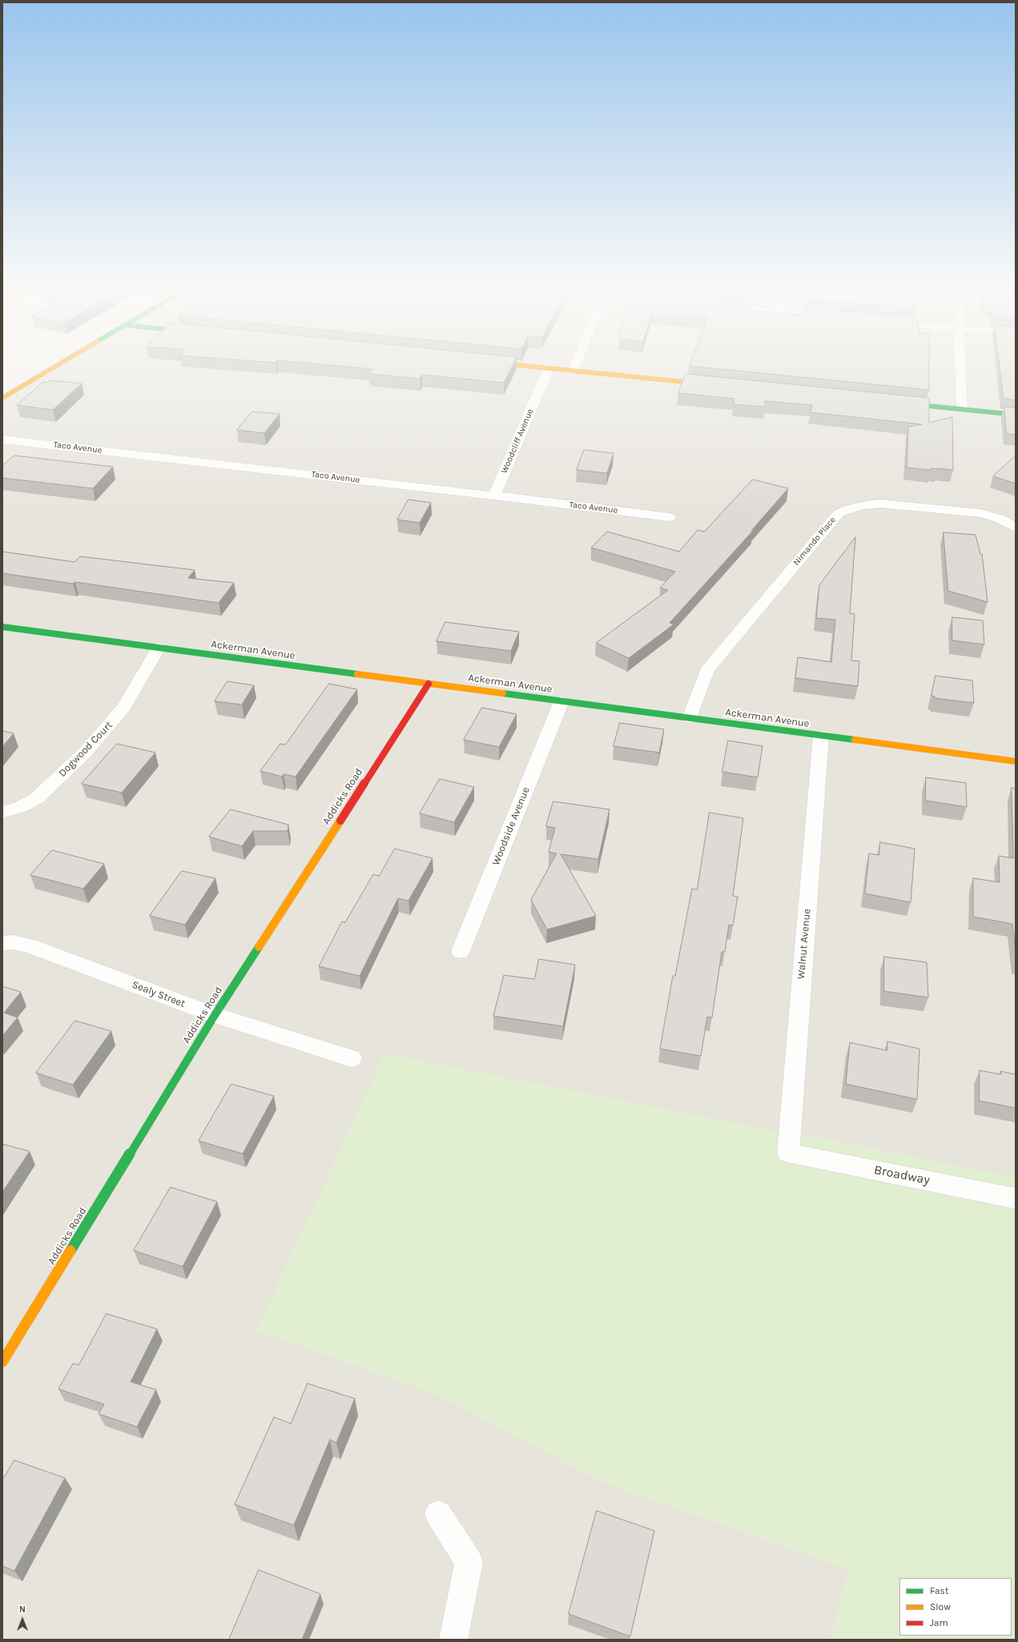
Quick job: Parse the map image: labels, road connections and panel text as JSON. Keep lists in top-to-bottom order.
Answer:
{
  "streets": {
    "street": [
      "Woodcliff Avenue",
      "Taco Avenue",
      "Nimando Place",
      "Ackerman Avenue",
      "Dogwood Court",
      "Addicks Road",
      "Woodside Avenue",
      "Walnut Avenue",
      "Sealy Street",
      "Broadway"
    ]
  },
  "crossings": [
    ["Woodcliff Avenue", "Taco Avenue"],
    ["Nimando Place", "Ackerman Avenue"],
    ["Ackerman Avenue", "Dogwood Court"],
    ["Ackerman Avenue", "Addicks Road"],
    ["Ackerman Avenue", "Woodside Avenue"],
    ["Ackerman Avenue", "Walnut Avenue"],
    ["Addicks Road", "Sealy Street"],
    ["Walnut Avenue", "Broadway"]
  ],
  "legend": ["Fast", "Slow", "Jam"],
  "north": "top"
}
